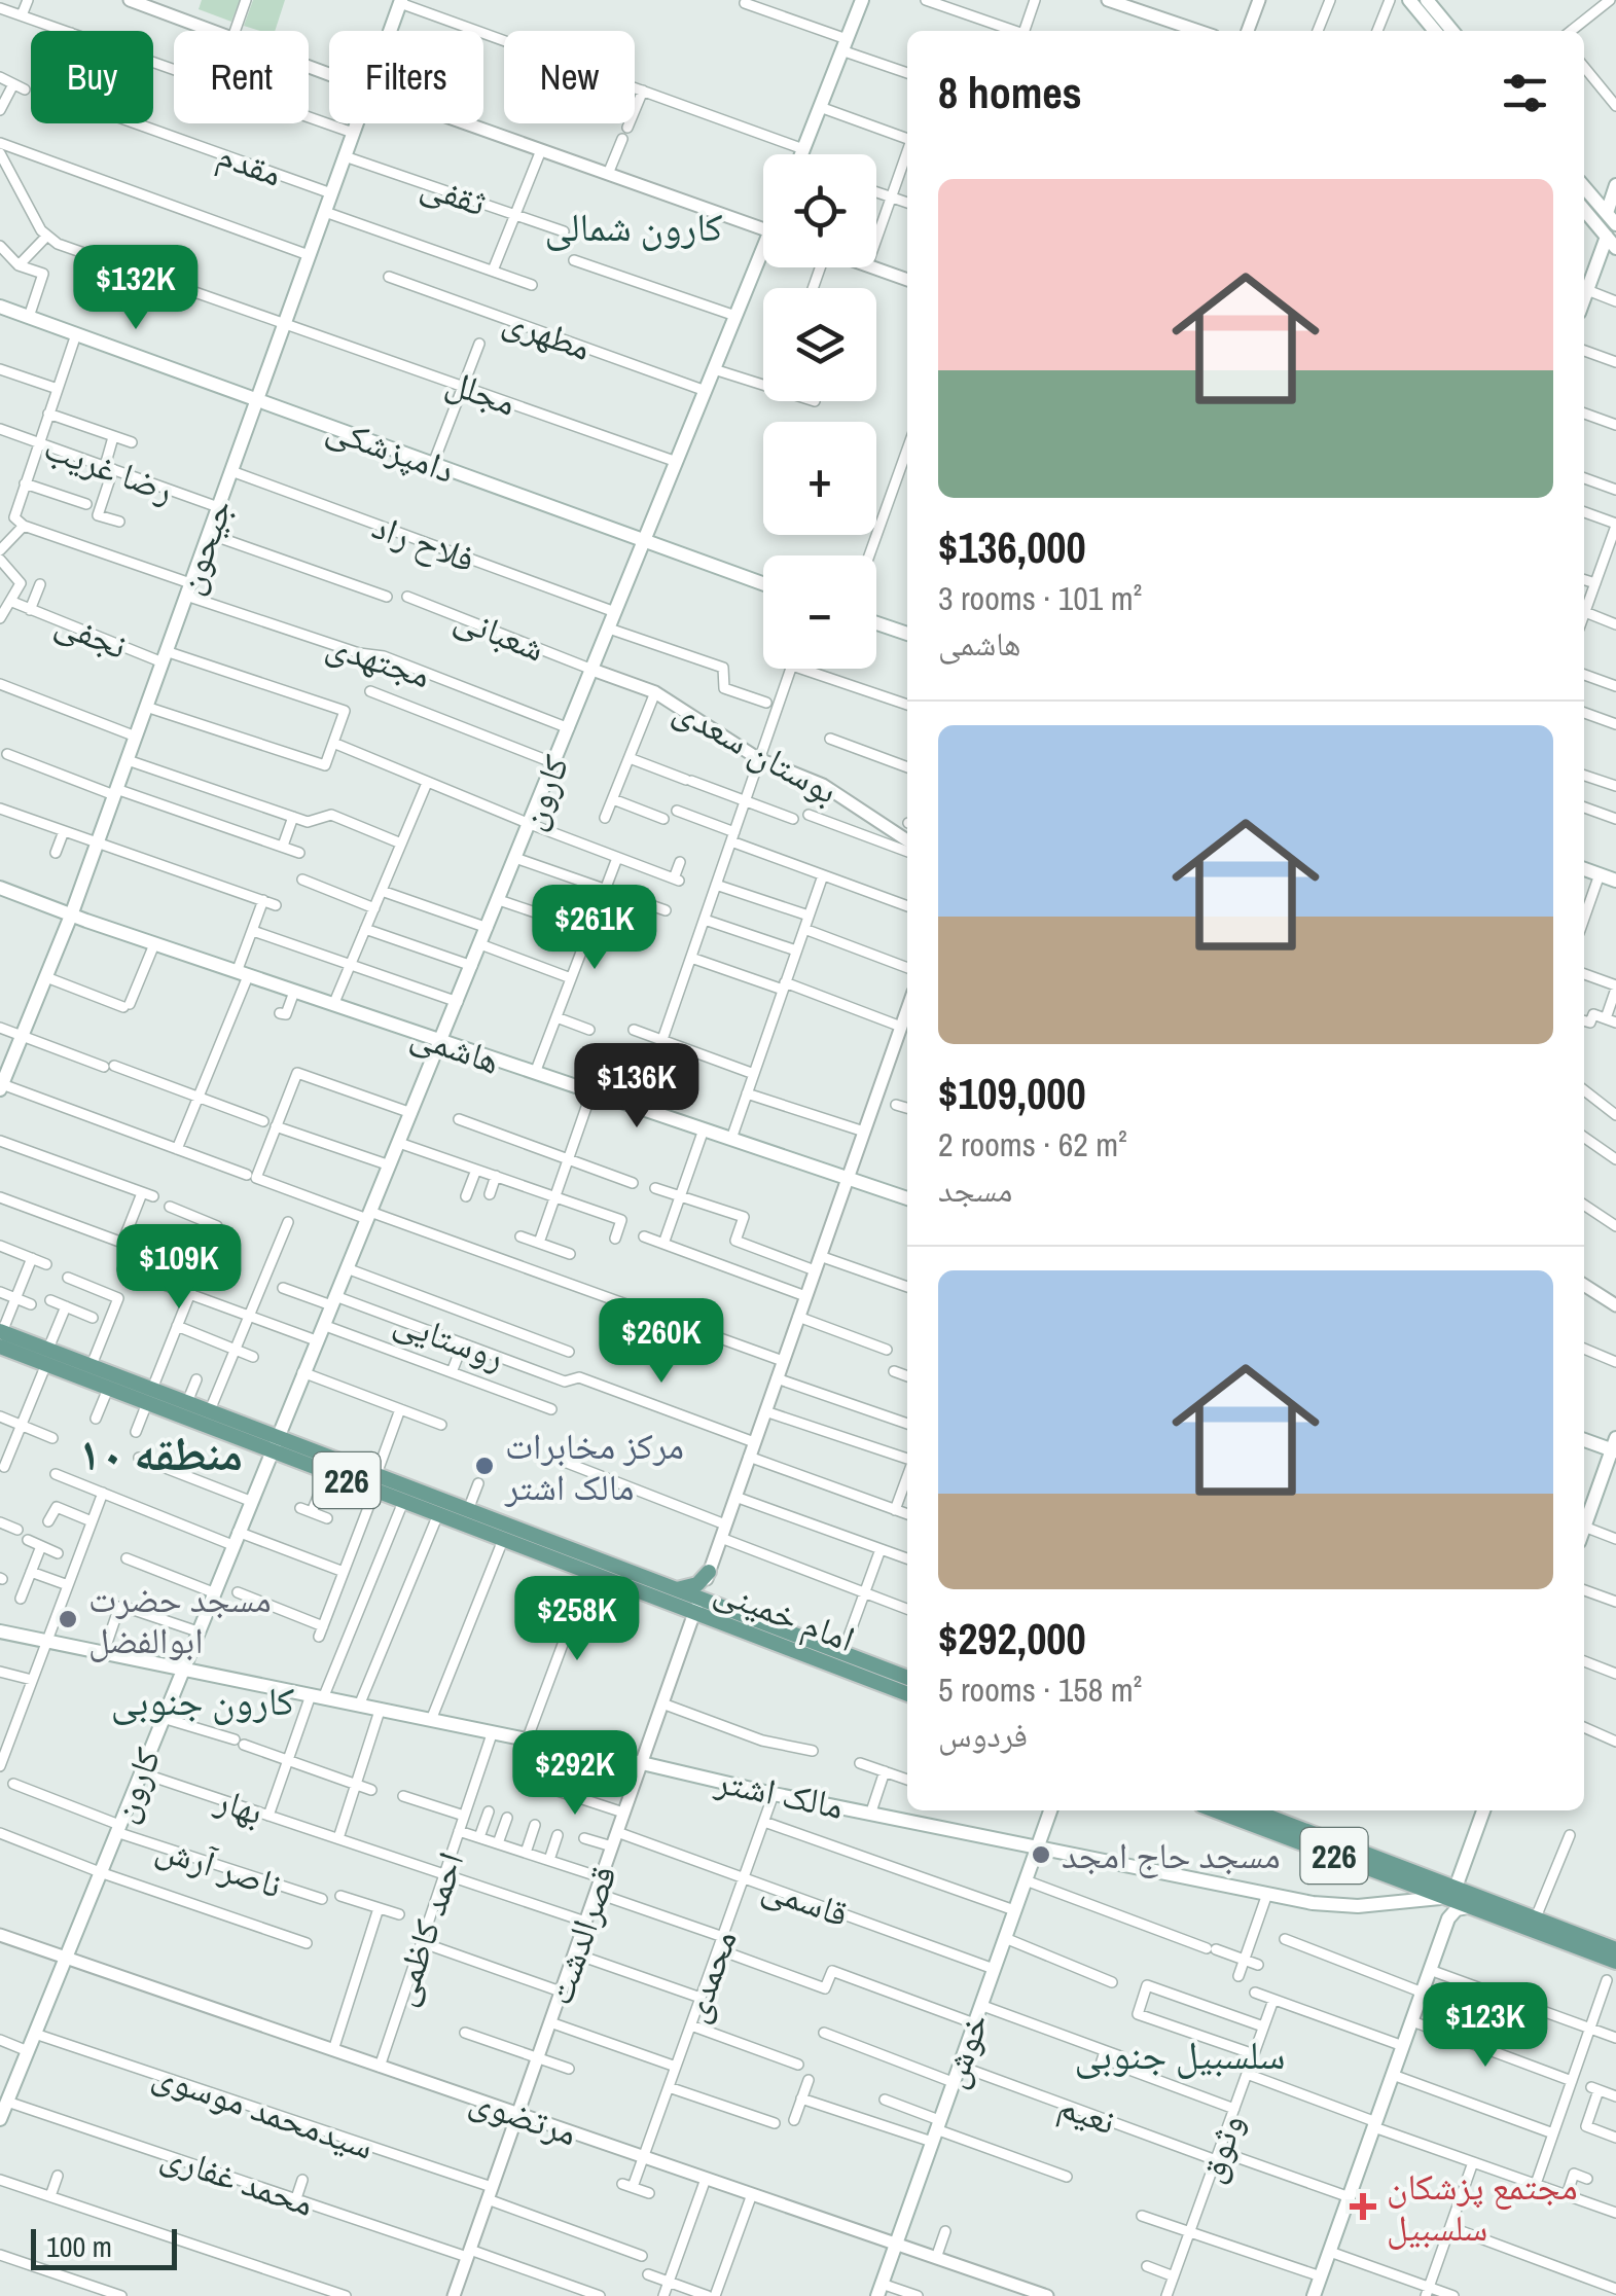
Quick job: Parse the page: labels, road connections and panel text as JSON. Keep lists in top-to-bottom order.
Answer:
{
  "streets": {
    "main road": [
      "دامپزشکی",
      "جیحون",
      "کارون",
      "هاشمی",
      "226",
      "امام خمینی",
      "مالک اشتر",
      "خوش"
    ],
    "street": [
      "مقدم",
      "ثقفی",
      "مطهری",
      "مجلل",
      "رضا غریب",
      "فلاح راد",
      "شعبانی",
      "نجفی",
      "مجتهدی",
      "بوستان سعدی",
      "روستایی",
      "بهار",
      "ناصر آرش",
      "قاسمی",
      "احمد کاظمی",
      "قصرالدشت",
      "محمدی",
      "سیدمحمد موسوی",
      "نعیم",
      "مرتضوی",
      "وثوق",
      "محمد غفاری"
    ]
  },
  "crossings": [
    ["مقدم", "جیحون"],
    ["ثقفی", "جیحون"],
    ["مطهری", "کارون"],
    ["مجلل", "جیحون"],
    ["مجلل", "کارون"],
    ["دامپزشکی", "جیحون"],
    ["دامپزشکی", "کارون"],
    ["رضا غریب", "جیحون"],
    ["فلاح راد", "جیحون"],
    ["فلاح راد", "کارون"],
    ["جیحون", "نجفی"],
    ["جیحون", "مجتهدی"],
    ["جیحون", "هاشمی"],
    ["شعبانی", "بوستان سعدی"],
    ["شعبانی", "کارون"],
    ["مجتهدی", "کارون"],
    ["بوستان سعدی", "کارون"],
    ["کارون", "هاشمی"],
    ["کارون", "روستایی"],
    ["کارون", "امام خمینی"],
    ["کارون", "مالک اشتر"],
    ["کارون", "بهار"],
    ["کارون", "ناصر آرش"],
    ["کارون", "سیدمحمد موسوی"],
    ["کارون", "مرتضوی"],
    ["کارون", "محمد غفاری"],
    ["هاشمی", "قصرالدشت"],
    ["روستایی", "قصرالدشت"],
    ["226", "مالک اشتر"],
    ["امام خمینی", "قصرالدشت"],
    ["مالک اشتر", "احمد کاظمی"],
    ["مالک اشتر", "قصرالدشت"],
    ["مالک اشتر", "محمدی"],
    ["مالک اشتر", "خوش"],
    ["بهار", "احمد کاظمی"],
    ["بهار", "قصرالدشت"],
    ["قاسمی", "قصرالدشت"],
    ["قاسمی", "محمدی"],
    ["قاسمی", "خوش"],
    ["احمد کاظمی", "مرتضوی"],
    ["قصرالدشت", "سیدمحمد موسوی"],
    ["قصرالدشت", "مرتضوی"],
    ["قصرالدشت", "محمد غفاری"],
    ["محمدی", "مرتضوی"],
    ["خوش", "نعیم"],
    ["خوش", "مرتضوی"],
    ["نعیم", "وثوق"]
  ],
  "districts": [
    "کارون شمالی",
    "منطقه ۱۰",
    "کارون جنوبی",
    "سلسبیل جنوبی"
  ],
  "places": {
    "other": ["مرکز مخابرات مالک اشتر", "مسجد حضرت ابوالفضل", "مسجد حاج امجد"],
    "health": ["مجتمع پزشکان سلسبیل"]
  },
  "scale_bar": "100 m",
  "page": {
    "chip": [
      "Buy",
      "Rent",
      "Filters",
      "New"
    ],
    "heading": "8 homes",
    "map_buttons": ["+", "−"],
    "list": [
      {
        "name": "$136,000",
        "note": "3 rooms · 101 m² · هاشمی"
      },
      {
        "name": "$109,000",
        "note": "2 rooms · 62 m² · مسجد"
      },
      {
        "name": "$292,000",
        "note": "5 rooms · 158 m² · فردوس"
      }
    ],
    "price": [
      "$132K",
      "$261K",
      "$136K",
      "$109K",
      "$260K",
      "$258K",
      "$292K",
      "$123K"
    ],
    "scale": "100 m"
  }
}
